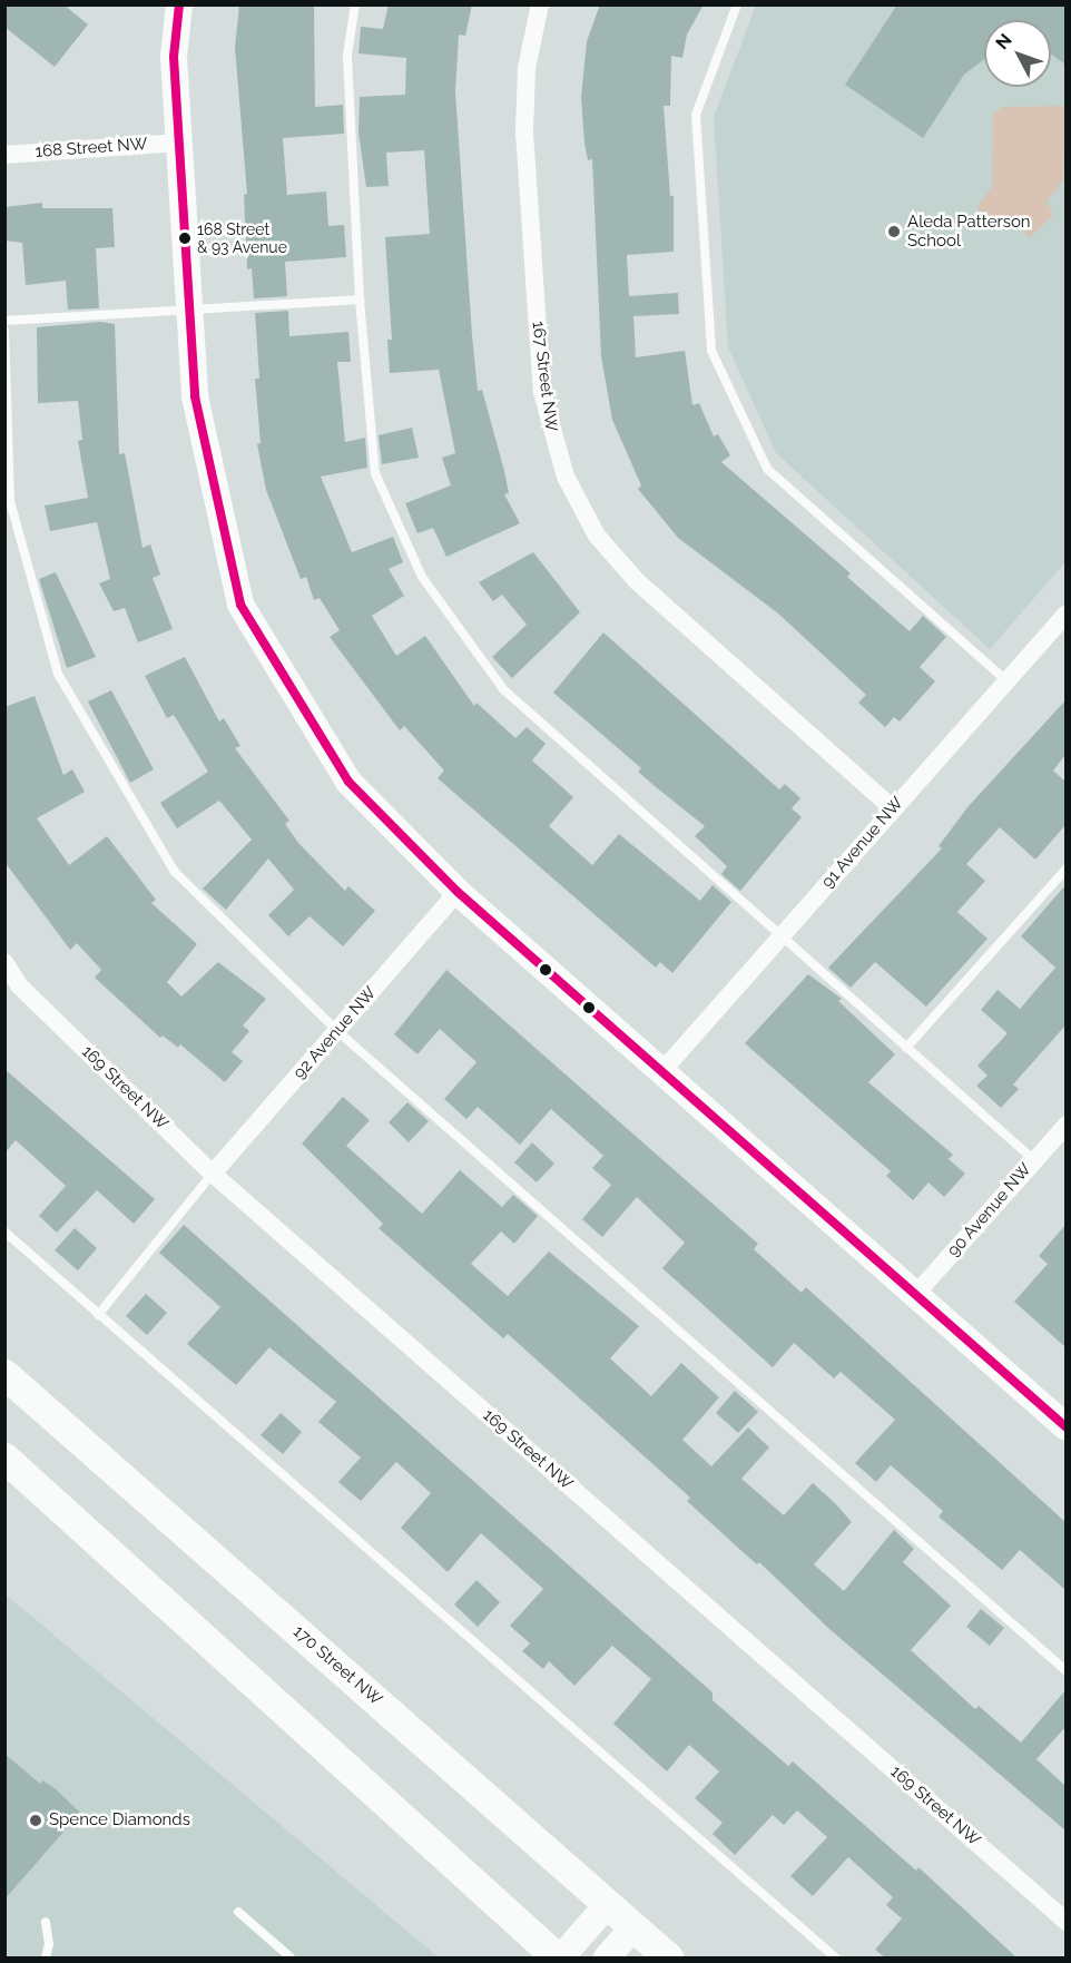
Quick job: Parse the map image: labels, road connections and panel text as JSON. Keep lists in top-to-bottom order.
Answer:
{
  "streets": {
    "main road": ["170 Street NW"],
    "street": [
      "168 Street NW",
      "167 Street NW",
      "91 Avenue NW",
      "92 Avenue NW",
      "169 Street NW",
      "90 Avenue NW"
    ]
  },
  "crossings": [
    ["167 Street NW", "91 Avenue NW"],
    ["92 Avenue NW", "169 Street NW"]
  ],
  "places": ["Aleda Patterson School", "168 Street & 93 Avenue", "Spence Diamonds"],
  "north": "top left"
}
